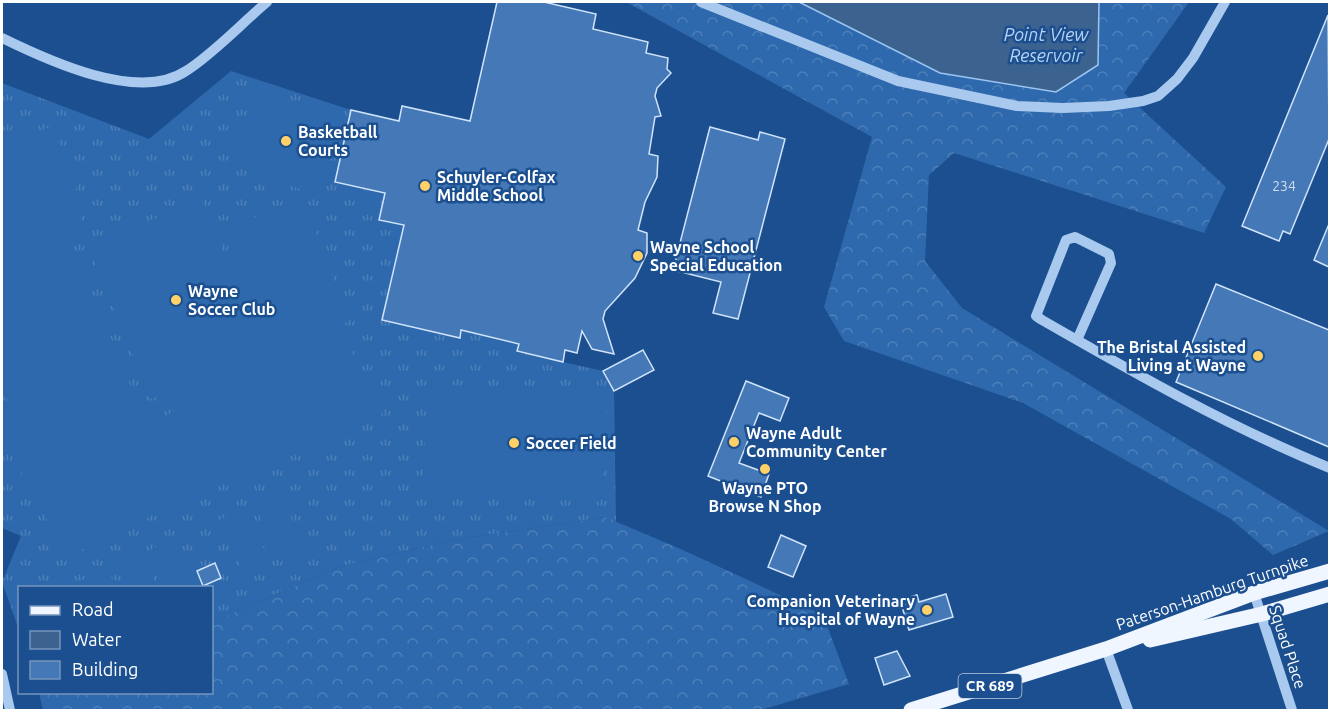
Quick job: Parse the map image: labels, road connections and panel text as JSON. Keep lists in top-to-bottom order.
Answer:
{
  "streets": {
    "main road": ["Paterson-Hamburg Turnpike", "CR 689"],
    "street": ["Squad Place"]
  },
  "crossings": [
    ["Paterson-Hamburg Turnpike", "Squad Place"]
  ],
  "water": ["Point View Reservoir"],
  "places": [
    "Basketball Courts",
    "Schuyler-Colfax Middle School",
    "Wayne School Special Education",
    "Wayne Soccer Club",
    "The Bristal Assisted Living at Wayne",
    "Wayne Adult Community Center",
    "Soccer Field",
    "Wayne PTO Browse N Shop",
    "Companion Veterinary Hospital of Wayne"
  ],
  "house_numbers": ["234"],
  "legend": ["Road", "Water", "Building"]
}
